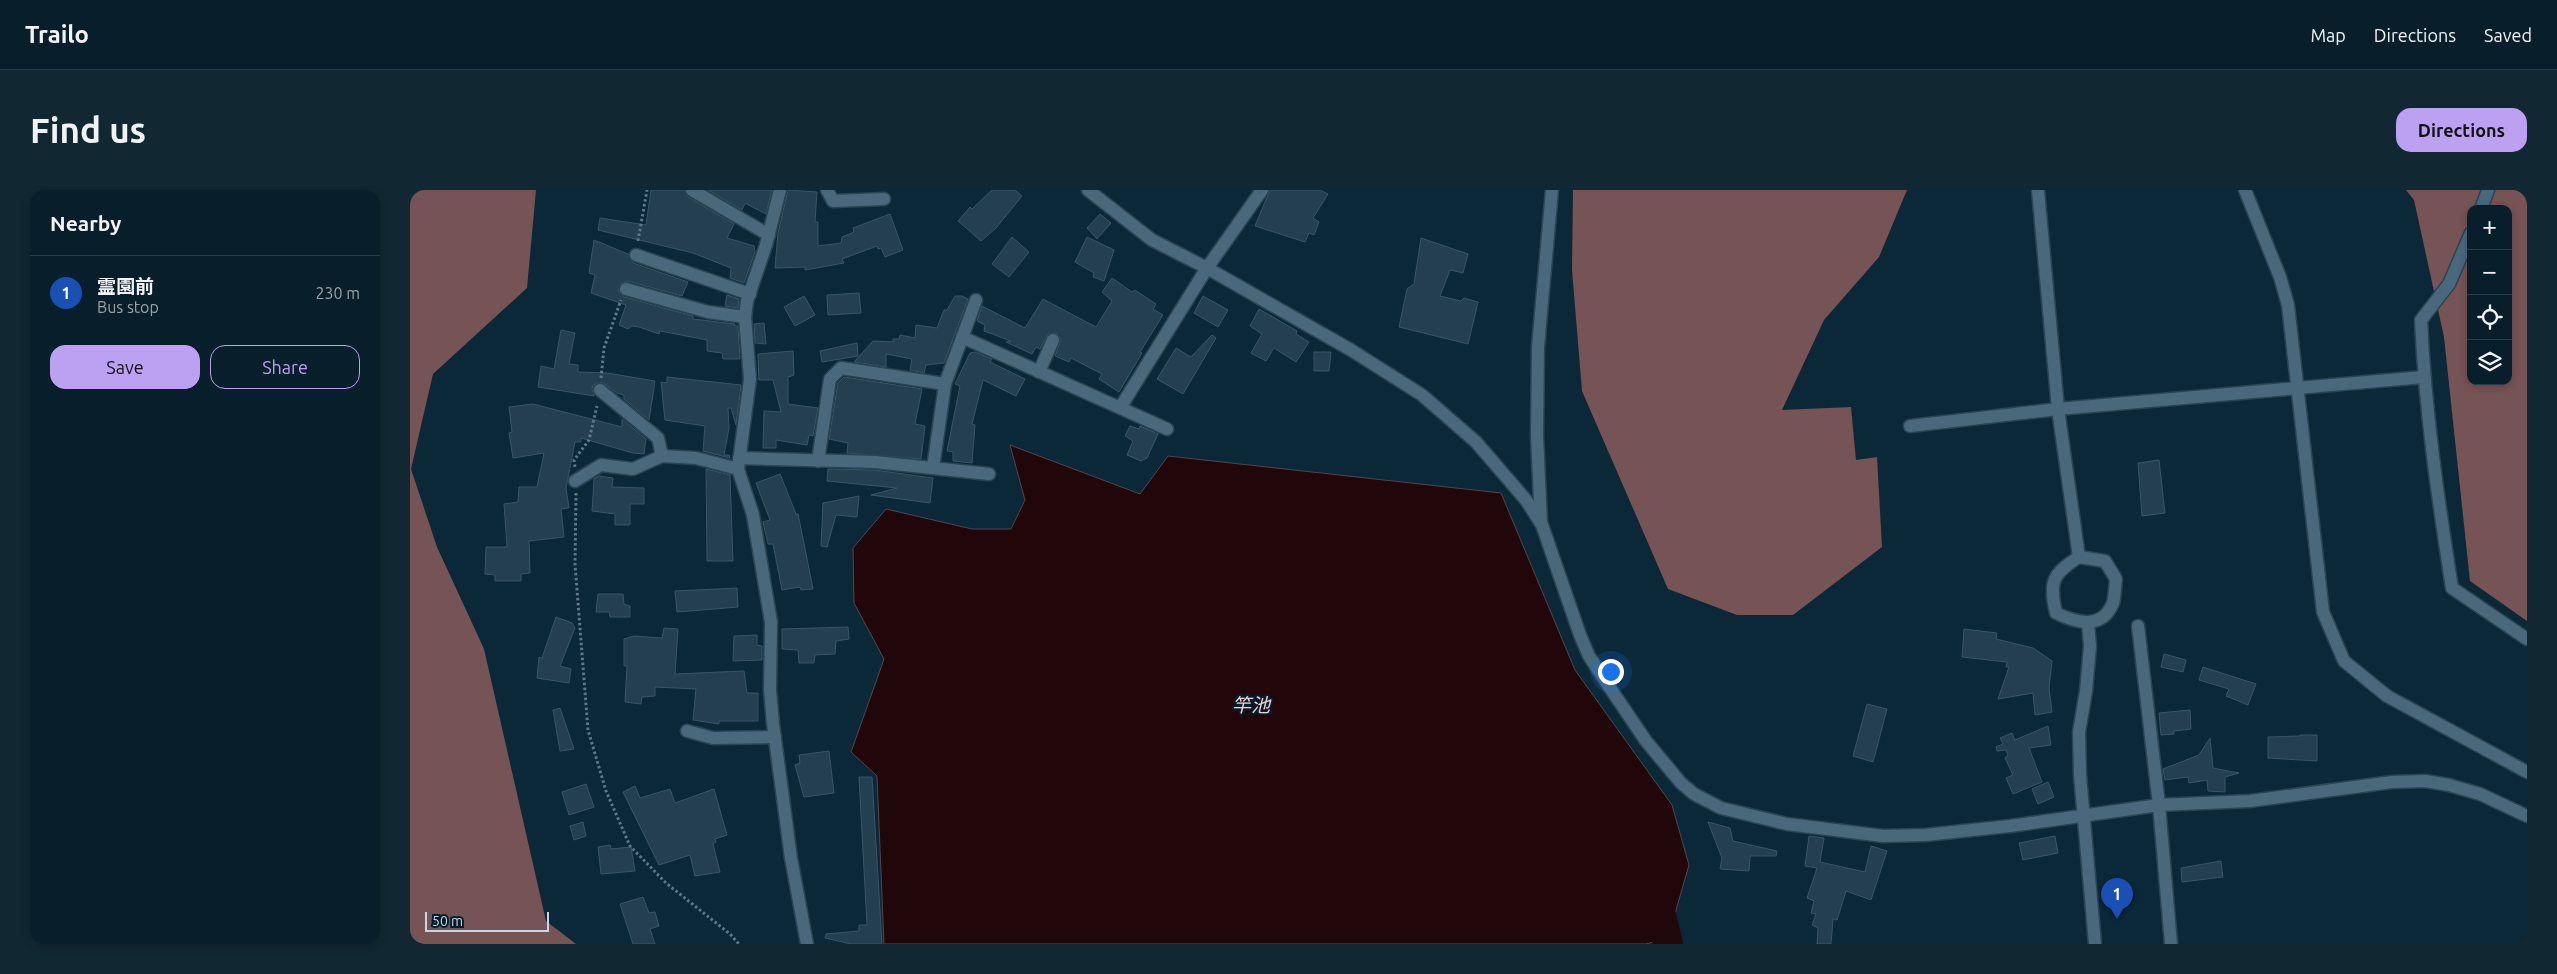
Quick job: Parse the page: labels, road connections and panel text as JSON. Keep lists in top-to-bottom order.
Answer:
{
  "water": ["竿池"],
  "scale_bar": "50 m",
  "page": {
    "header": "Trailo",
    "nav": ["Map", "Directions", "Saved"],
    "buttons": [
      "Directions",
      ["Save", "Share"]
    ],
    "title": "Find us",
    "heading": "Nearby",
    "map_buttons": ["+", "−"],
    "list": [
      {
        "mark": "1",
        "name": "霊園前",
        "note": "Bus stop",
        "value": "230 m"
      }
    ],
    "pins": "1",
    "scale": "50 m"
  }
}
